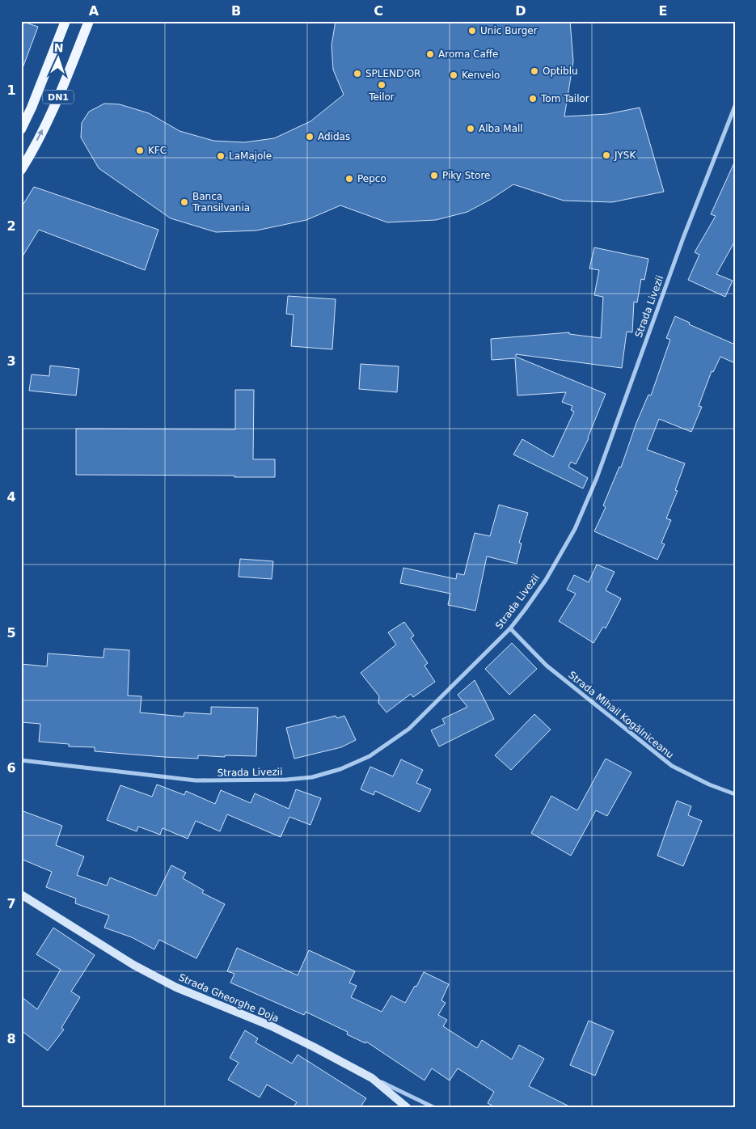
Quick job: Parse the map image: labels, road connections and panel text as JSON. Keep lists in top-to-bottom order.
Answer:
{
  "streets": {
    "main road": ["DN1"],
    "street": ["Strada Livezii", "Strada Mihail Kogălniceanu", "Strada Gheorghe Doja"]
  },
  "crossings": [
    ["Strada Livezii", "Strada Mihail Kogălniceanu"]
  ],
  "places": [
    "Unic Burger",
    "Aroma Caffe",
    "Optiblu",
    "SPLEND'OR",
    "Kenvelo",
    "Teilor",
    "Tom Tailor",
    "Alba Mall",
    "Adidas",
    "KFC",
    "JYSK",
    "LaMajole",
    "Piky Store",
    "Pepco",
    "Banca Transilvania"
  ],
  "north": "top",
  "grid": {
    "columns": [
      "A",
      "B",
      "C",
      "D",
      "E"
    ],
    "rows": [
      "1",
      "2",
      "3",
      "4",
      "5",
      "6",
      "7",
      "8"
    ]
  }
}
